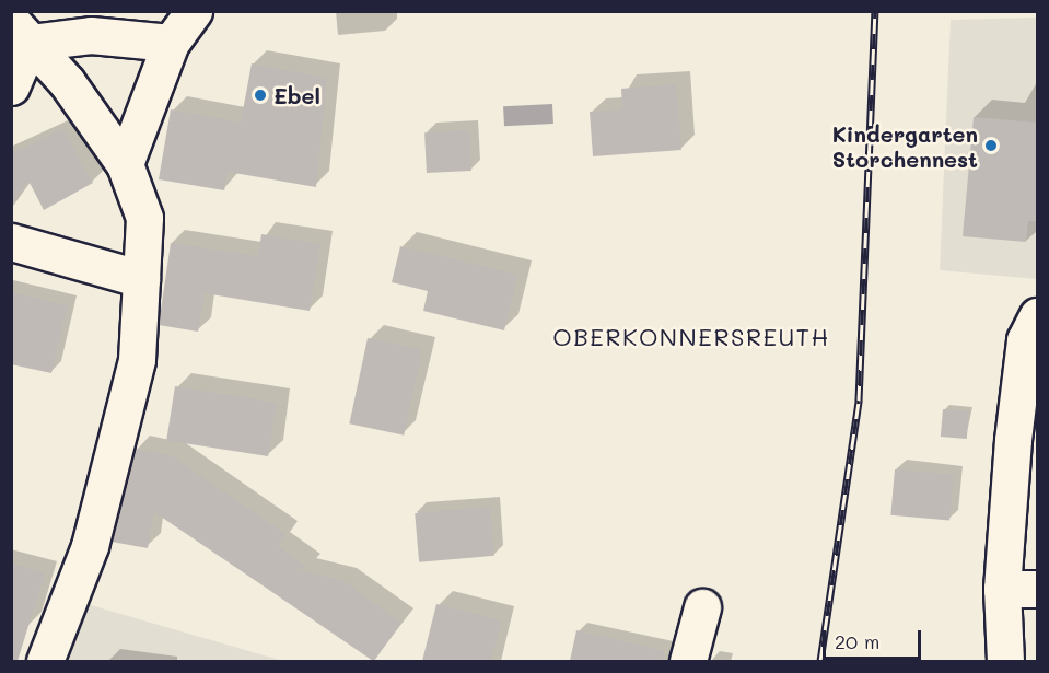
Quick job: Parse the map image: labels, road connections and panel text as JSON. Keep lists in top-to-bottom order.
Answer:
{
  "districts": ["OBERKONNERSREUTH"],
  "places": ["Ebel", "Kindergarten Storchennest"],
  "scale_bar": "20 m"
}
